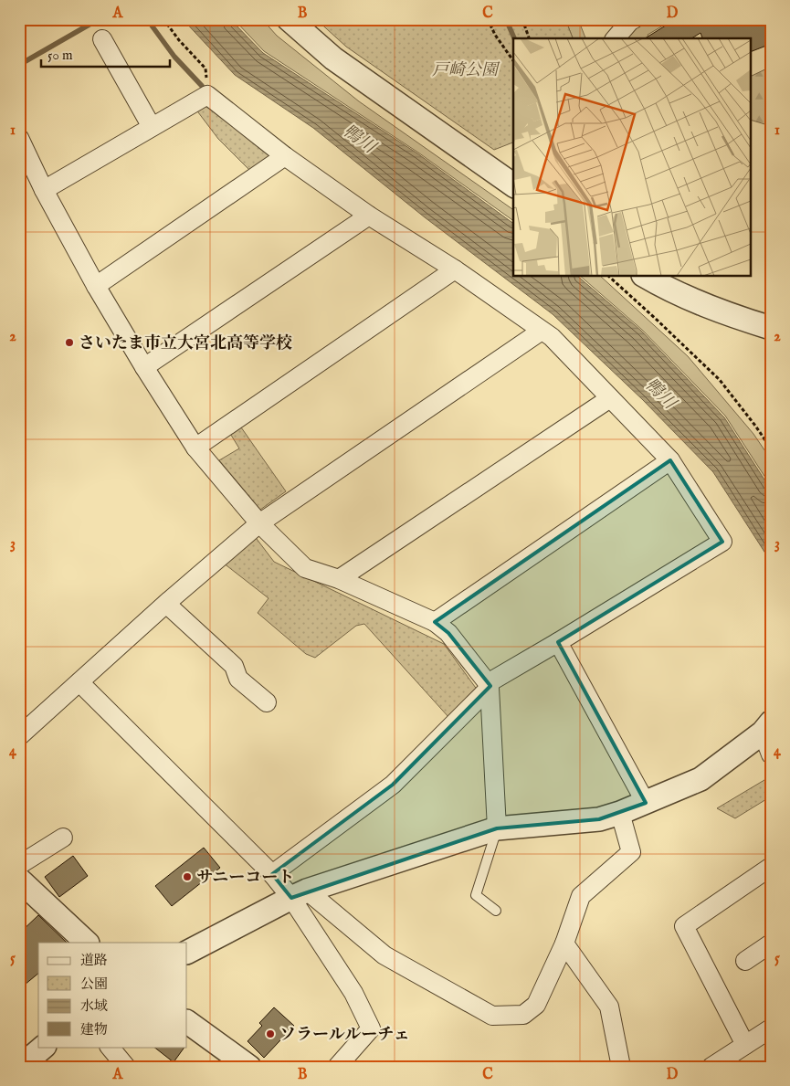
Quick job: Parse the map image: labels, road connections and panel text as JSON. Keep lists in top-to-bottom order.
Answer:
{
  "water": ["鴨川"],
  "parks": ["戸崎公園"],
  "places": ["さいたま市立大宮北高等学校", "サニーコート", "ソラールルーチェ"],
  "legend": [
    "道路",
    "公園",
    "水域",
    "建物"
  ],
  "scale_bar": "50 m",
  "grid": {
    "columns": [
      "A",
      "B",
      "C",
      "D"
    ],
    "rows": [
      "1",
      "2",
      "3",
      "4",
      "5"
    ]
  }
}
